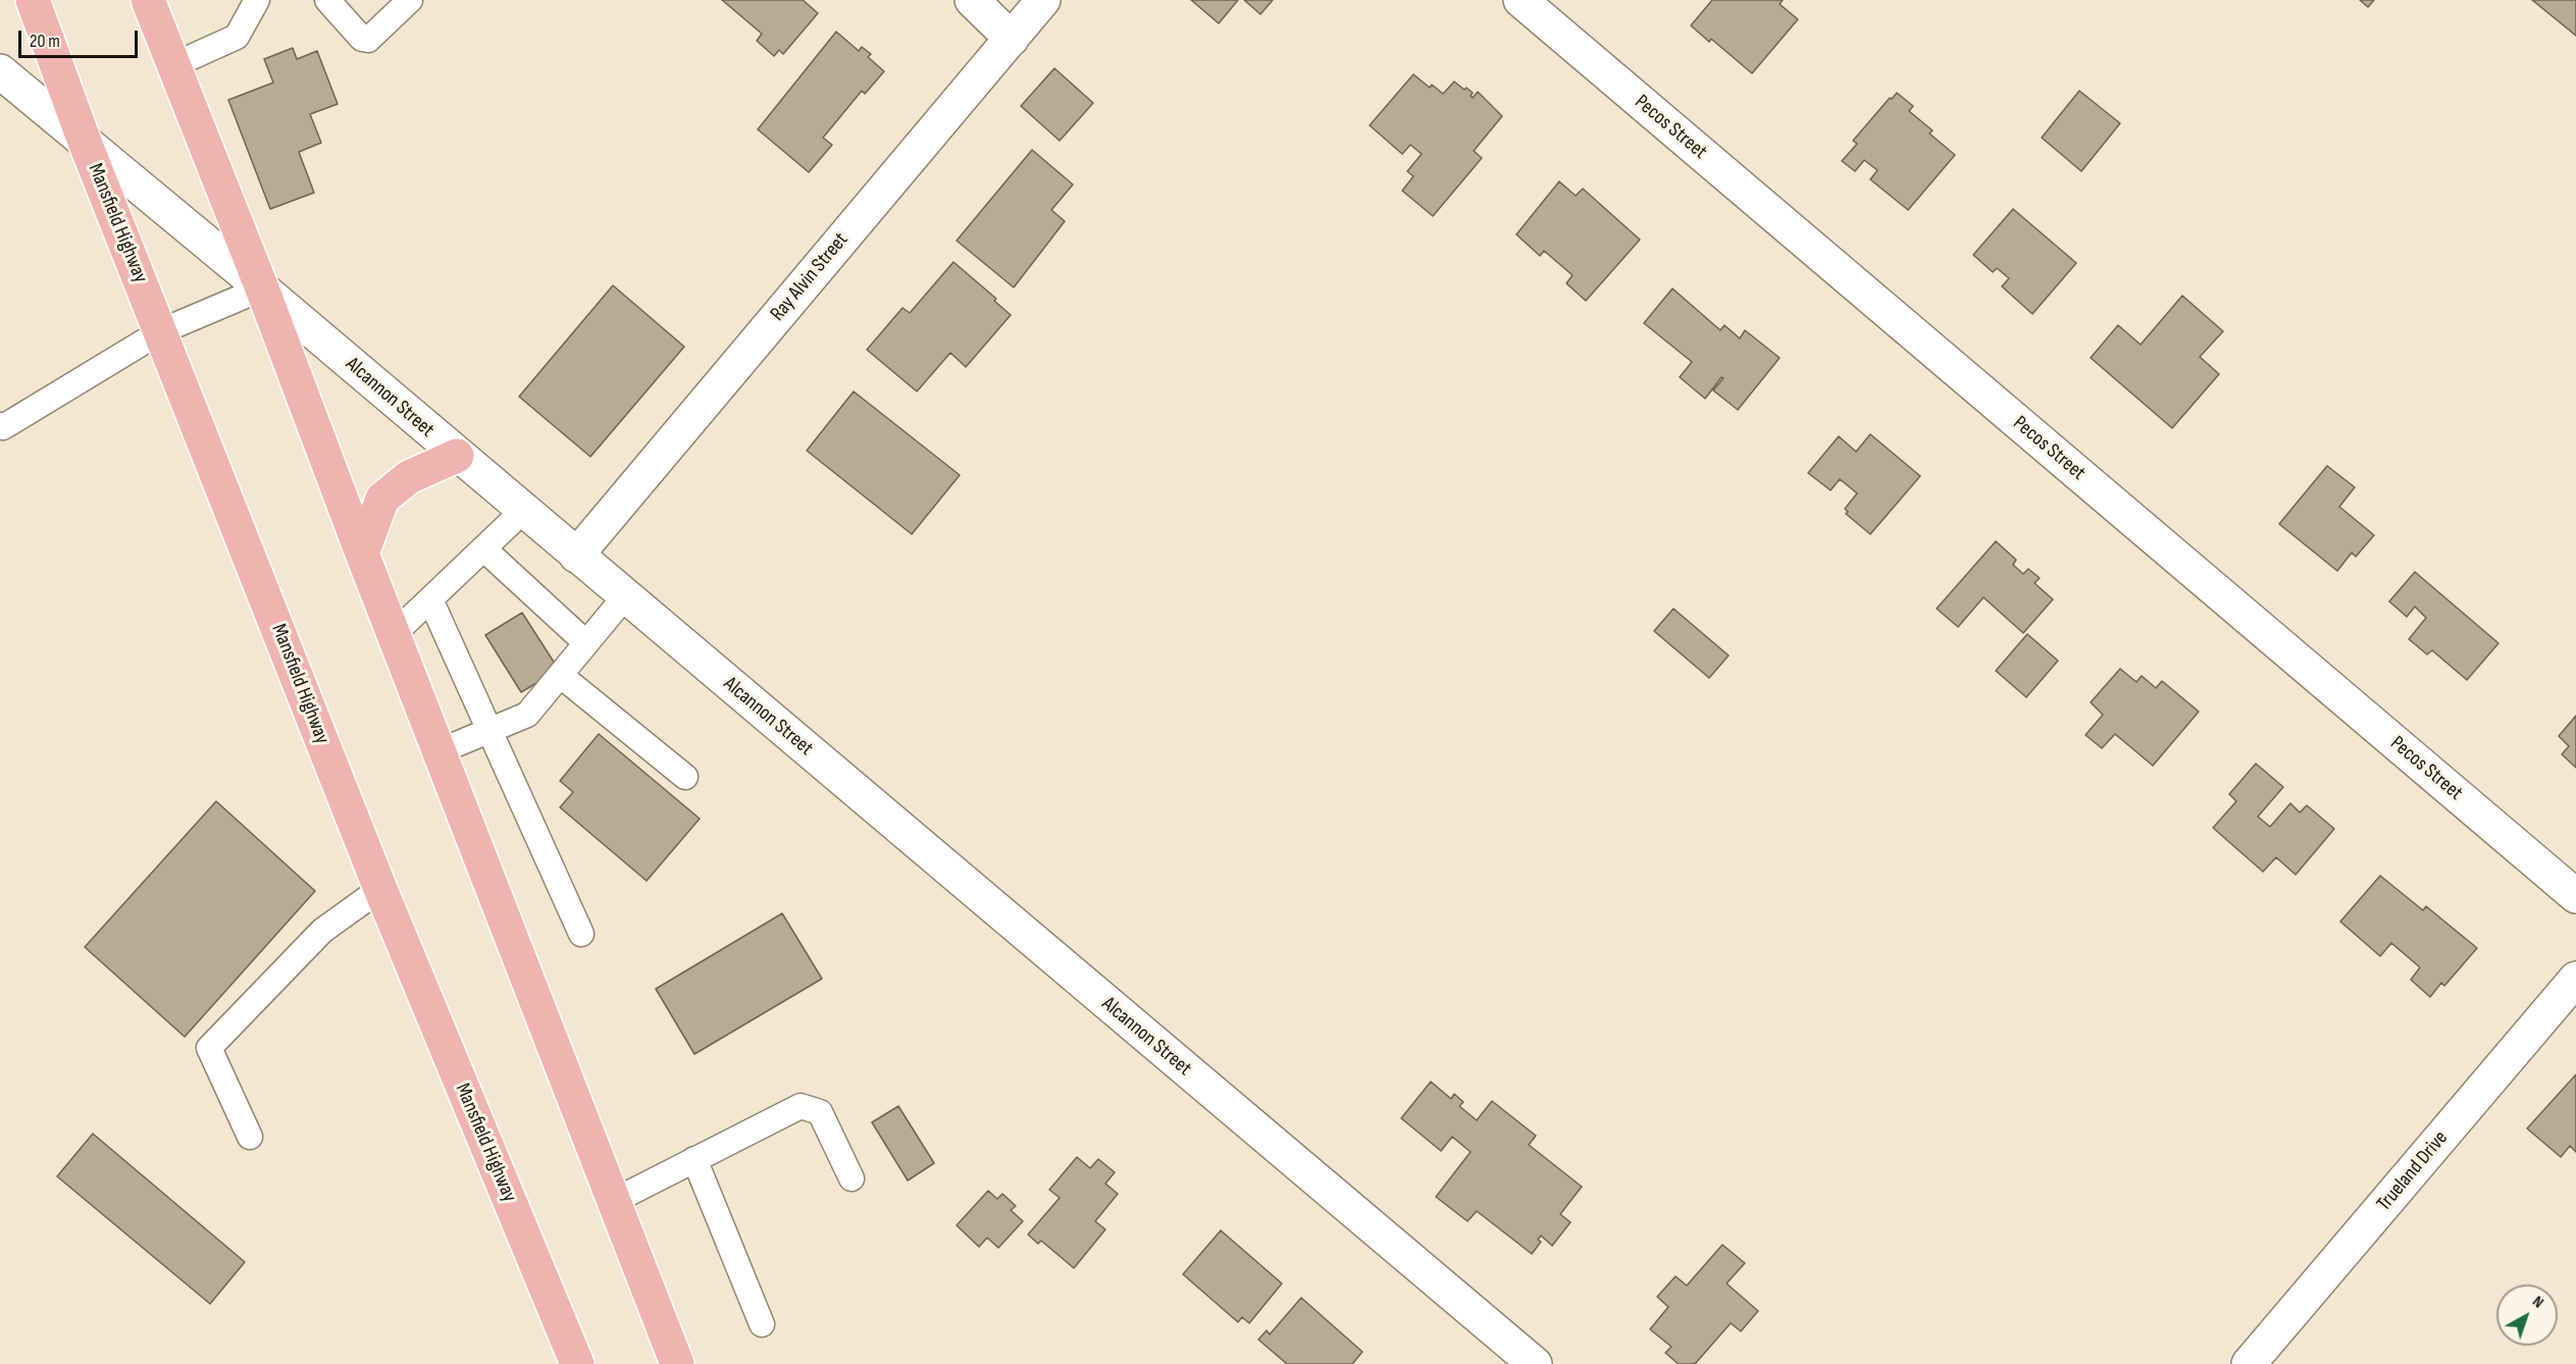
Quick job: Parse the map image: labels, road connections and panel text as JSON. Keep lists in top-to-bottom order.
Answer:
{
  "streets": {
    "main road": ["Mansfield Highway"],
    "street": [
      "Pecos Street",
      "Ray Alvin Street",
      "Alcannon Street",
      "Trueland Drive"
    ]
  },
  "crossings": [
    ["Mansfield Highway", "Alcannon Street"],
    ["Ray Alvin Street", "Alcannon Street"]
  ],
  "scale_bar": "20 m",
  "north": "top right"
}
